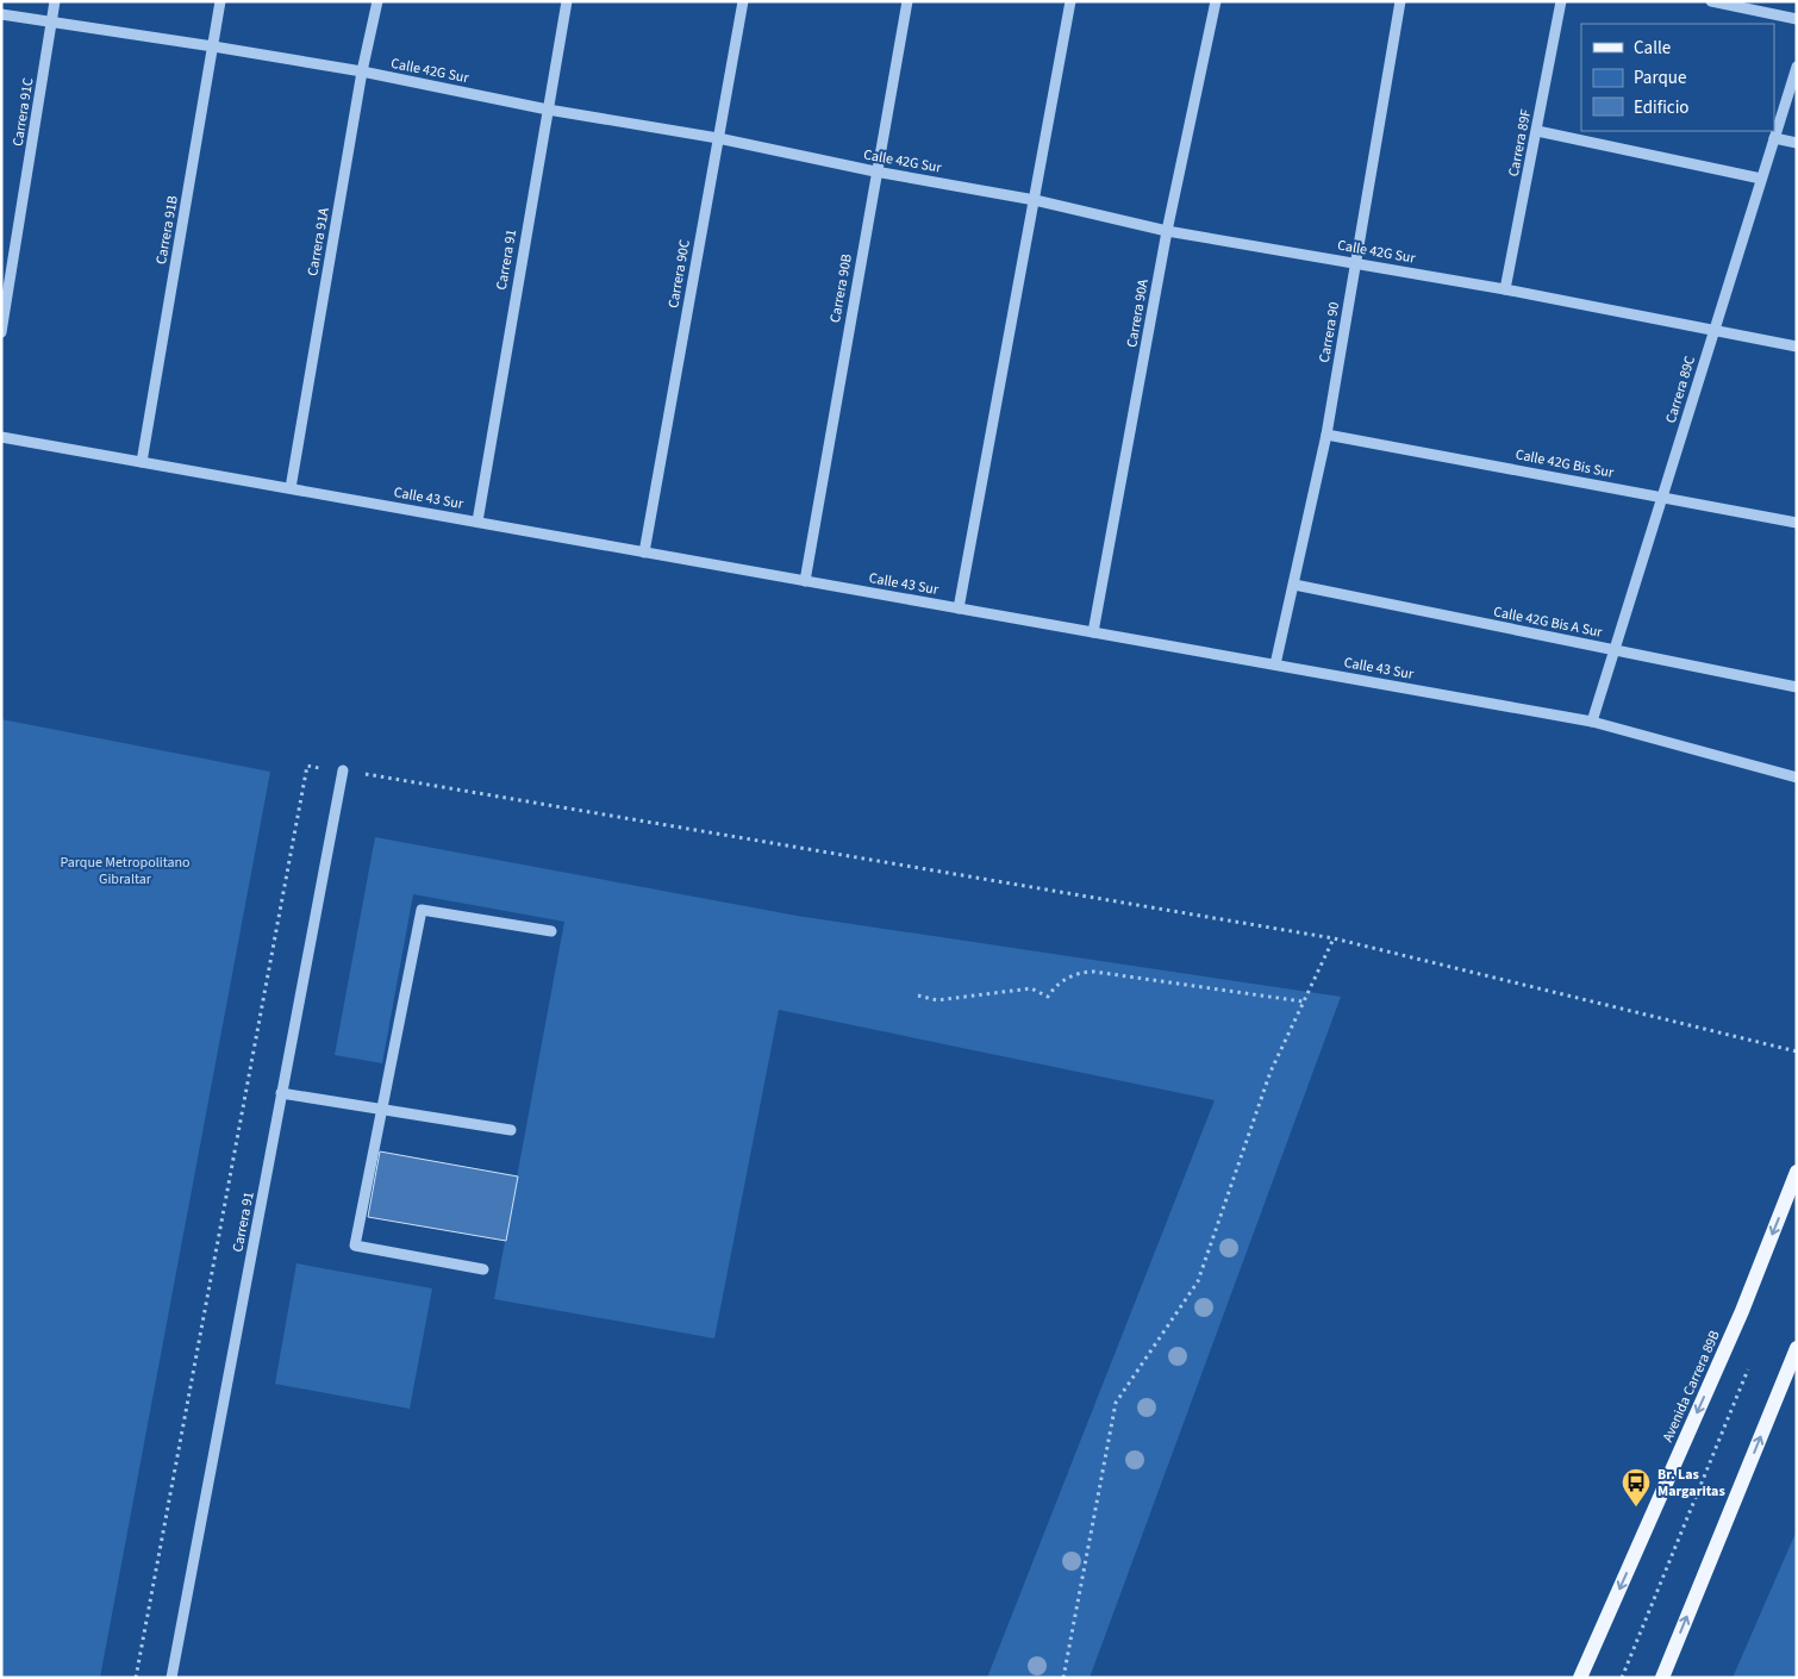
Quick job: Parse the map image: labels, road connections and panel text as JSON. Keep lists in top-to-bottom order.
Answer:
{
  "streets": {
    "main road": ["Avenida Carrera 89B"],
    "street": [
      "Calle 42G Sur",
      "Carrera 91C",
      "Carrera 89F",
      "Carrera 91B",
      "Carrera 91A",
      "Carrera 91",
      "Carrera 90C",
      "Carrera 90B",
      "Carrera 90A",
      "Carrera 90",
      "Carrera 89C",
      "Calle 42G Bis Sur",
      "Calle 43 Sur",
      "Calle 42G Bis A Sur"
    ]
  },
  "crossings": [
    ["Calle 42G Sur", "Carrera 91C"],
    ["Calle 42G Sur", "Carrera 89F"],
    ["Calle 42G Sur", "Carrera 91B"],
    ["Calle 42G Sur", "Carrera 91A"],
    ["Calle 42G Sur", "Carrera 91"],
    ["Calle 42G Sur", "Carrera 90C"],
    ["Calle 42G Sur", "Carrera 90B"],
    ["Calle 42G Sur", "Carrera 90A"],
    ["Calle 42G Sur", "Carrera 90"],
    ["Calle 42G Sur", "Carrera 89C"],
    ["Carrera 91B", "Calle 43 Sur"],
    ["Carrera 91A", "Calle 43 Sur"],
    ["Carrera 91", "Calle 43 Sur"],
    ["Carrera 90C", "Calle 43 Sur"],
    ["Carrera 90B", "Calle 43 Sur"],
    ["Carrera 90A", "Calle 43 Sur"],
    ["Carrera 90", "Calle 42G Bis Sur"],
    ["Carrera 90", "Calle 43 Sur"],
    ["Carrera 90", "Calle 42G Bis A Sur"],
    ["Carrera 89C", "Calle 42G Bis Sur"],
    ["Carrera 89C", "Calle 43 Sur"],
    ["Carrera 89C", "Calle 42G Bis A Sur"]
  ],
  "parks": ["Parque Metropolitano Gibraltar"],
  "places": {
    "bus stop": ["Br. Las Margaritas"]
  },
  "legend": ["Calle", "Parque", "Edificio"]
}
